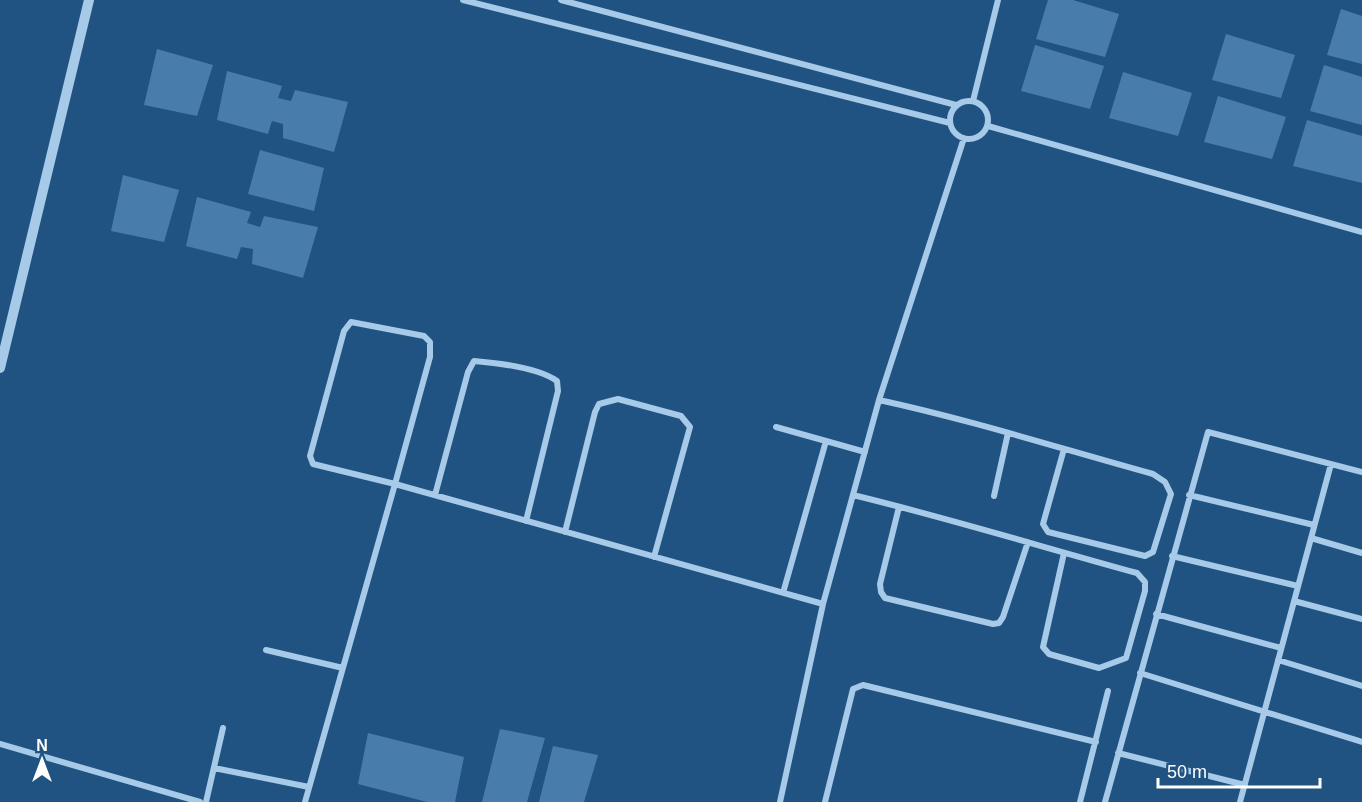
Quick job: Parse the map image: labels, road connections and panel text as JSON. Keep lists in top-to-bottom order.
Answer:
{
  "scale_bar": "50 m",
  "north": "top"
}
